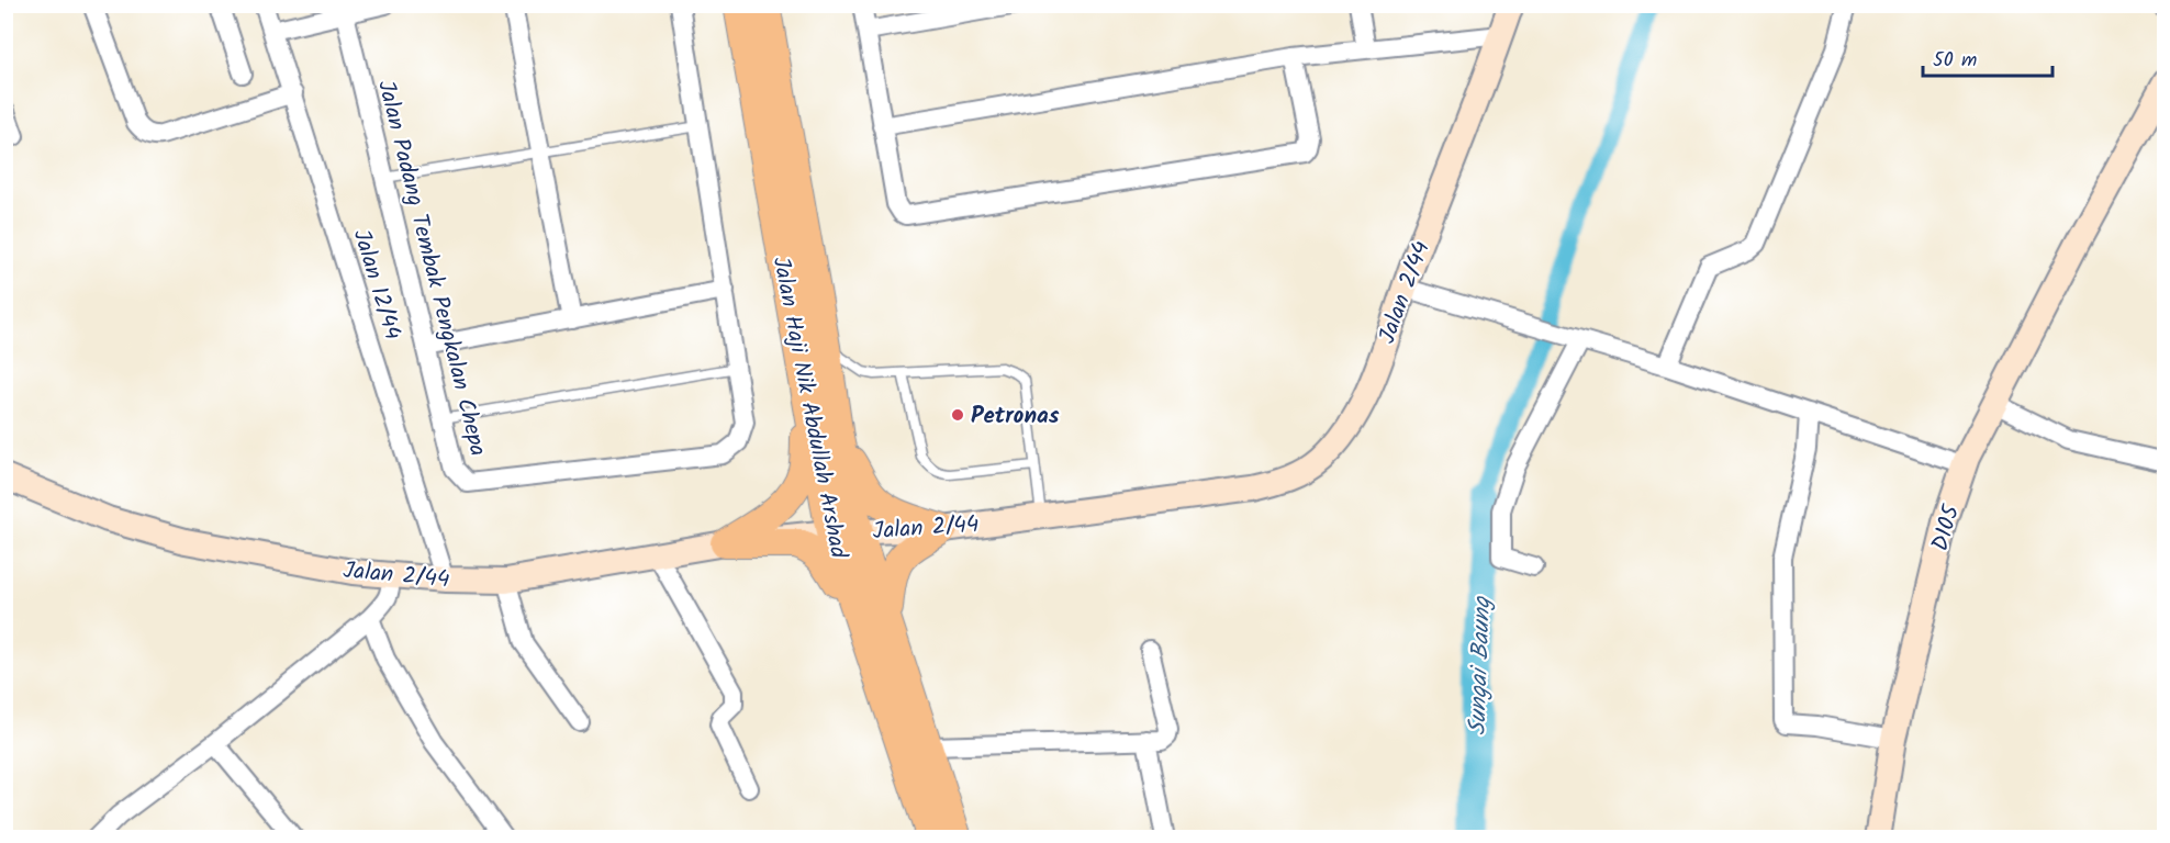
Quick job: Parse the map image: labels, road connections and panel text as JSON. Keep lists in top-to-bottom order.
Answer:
{
  "streets": {
    "main road": ["Jalan Haji Nik Abdullah Arshad"],
    "street": [
      "Jalan Padang Tembak Pengkalan Chepa",
      "Jalan 12/44",
      "Jalan 2/44",
      "D105"
    ]
  },
  "crossings": [
    ["Jalan 12/44", "Jalan 2/44"],
    ["Jalan 2/44", "Jalan Haji Nik Abdullah Arshad"]
  ],
  "water": ["Sungai Baung"],
  "places": ["Petronas"],
  "scale_bar": "50 m"
}
